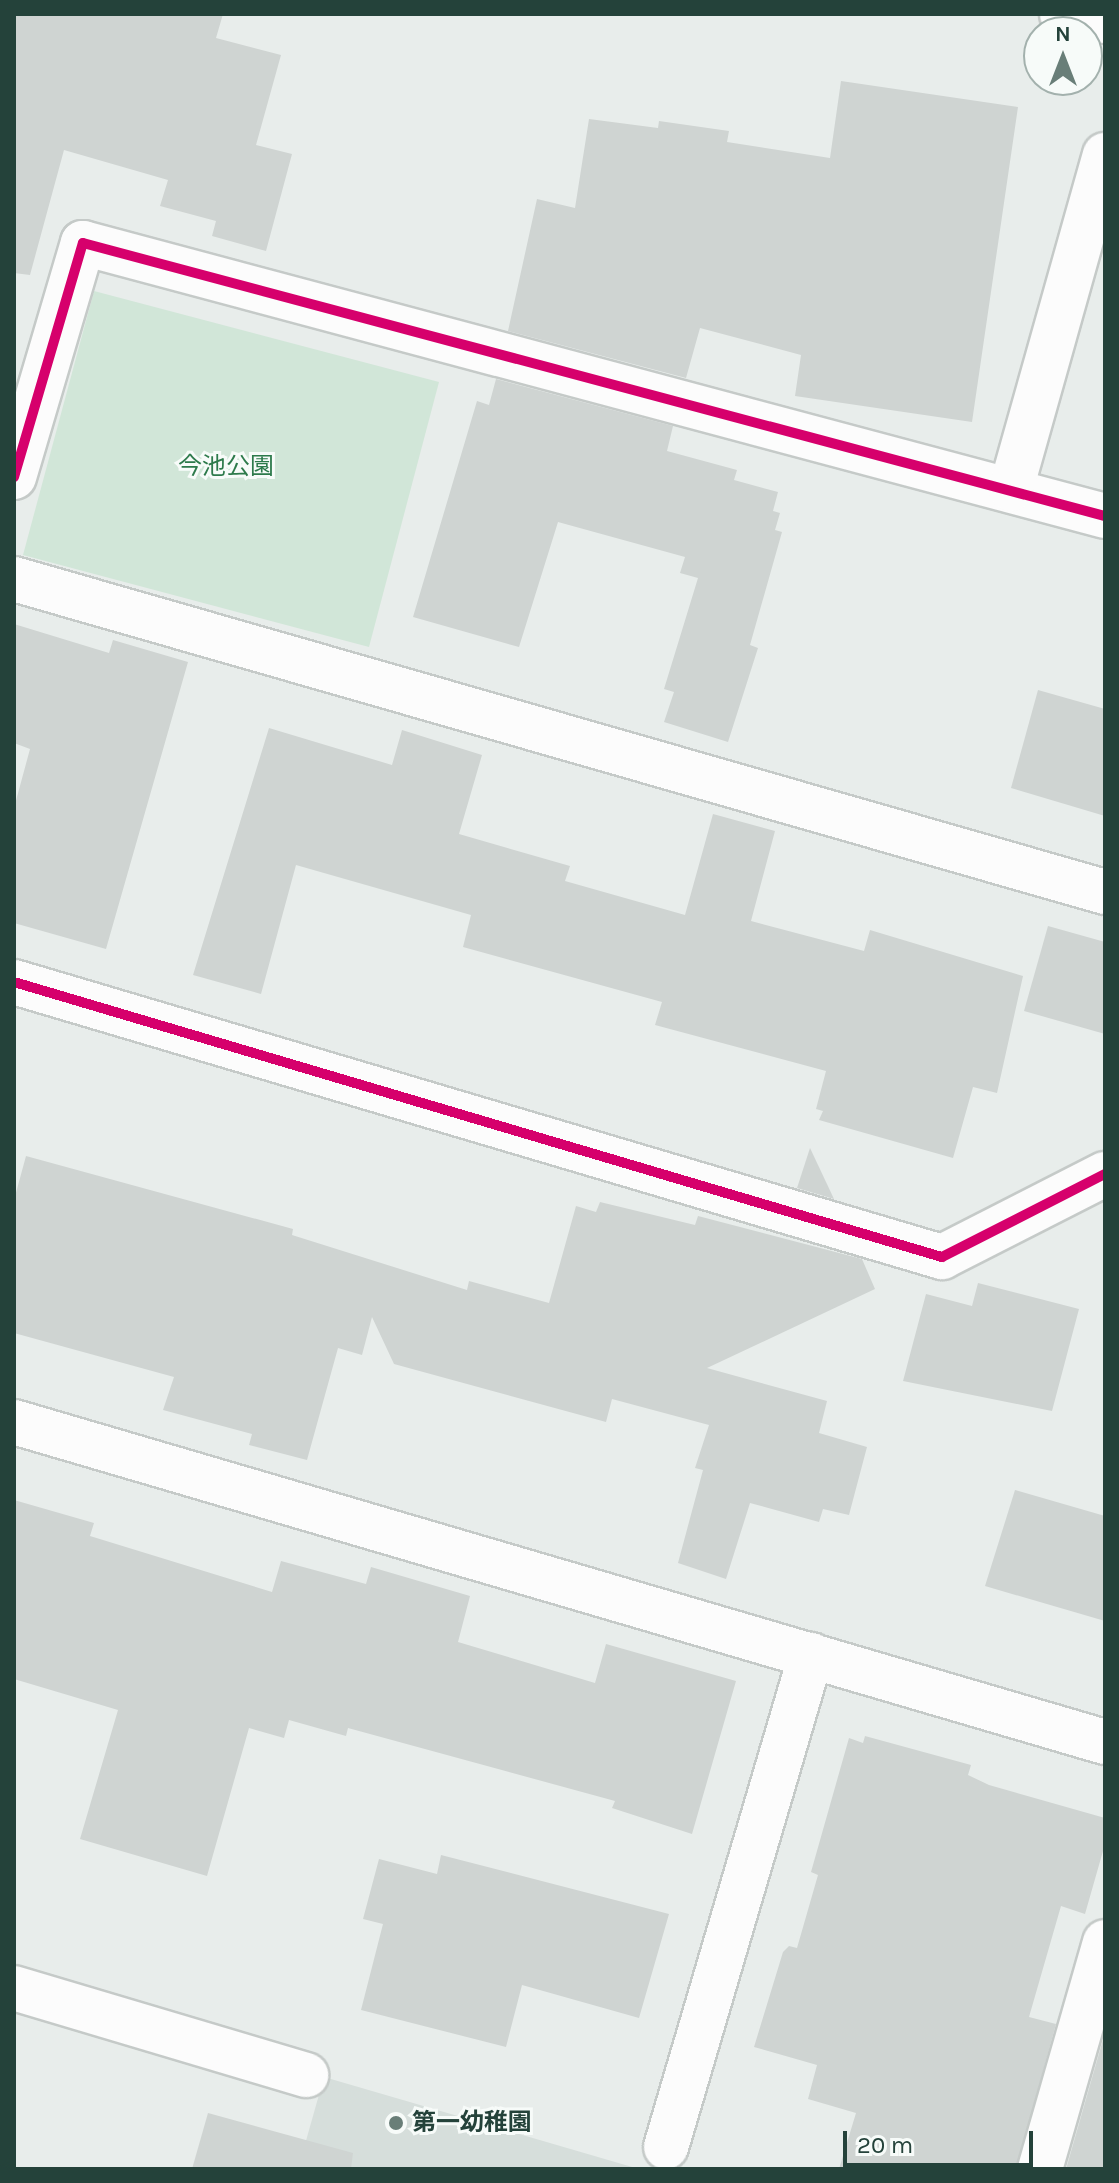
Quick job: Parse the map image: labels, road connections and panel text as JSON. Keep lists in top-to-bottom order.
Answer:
{
  "parks": ["今池公園"],
  "places": ["第一幼稚園"],
  "scale_bar": "20 m",
  "north": "top"
}
